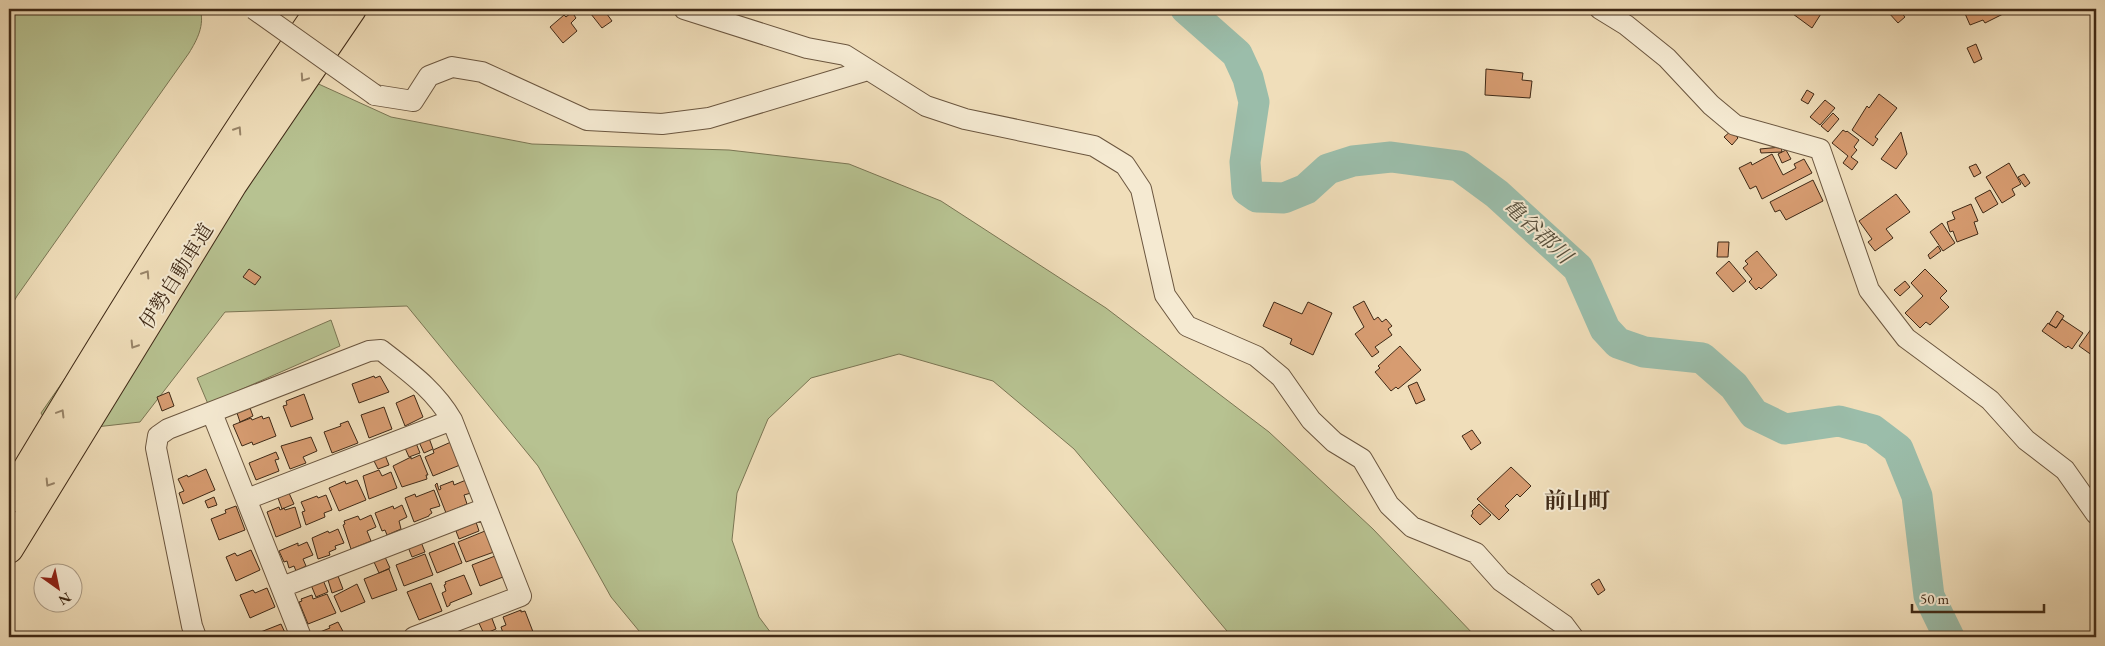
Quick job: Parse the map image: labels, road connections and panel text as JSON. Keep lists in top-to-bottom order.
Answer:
{
  "streets": {
    "highway": ["伊勢自動車道"]
  },
  "districts": ["前山町"],
  "water": ["亀谷郡川"],
  "scale_bar": "50 m",
  "north": "bottom right"
}
